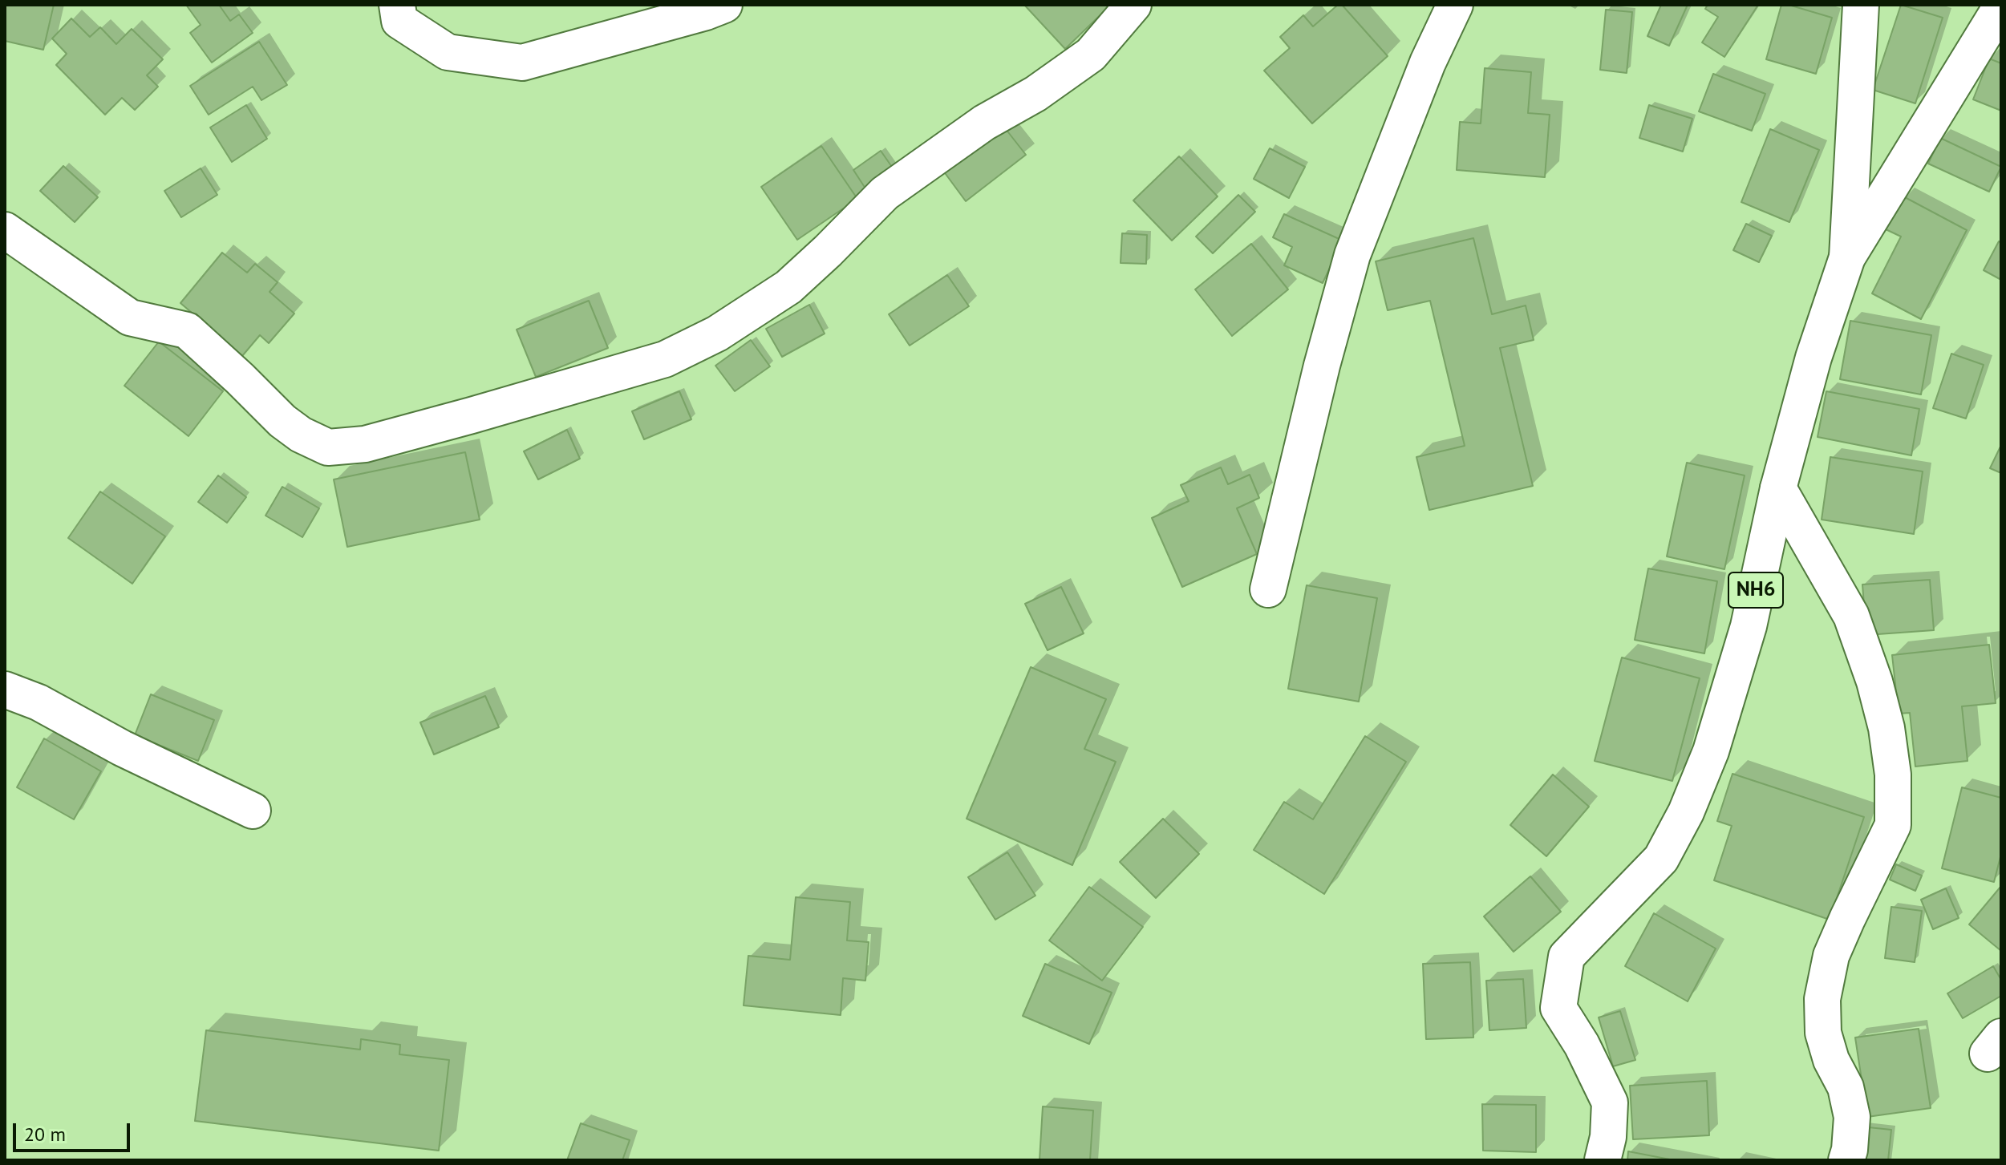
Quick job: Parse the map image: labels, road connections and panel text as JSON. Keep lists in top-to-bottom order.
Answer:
{
  "streets": {
    "main road": ["NH6"]
  },
  "scale_bar": "20 m"
}
